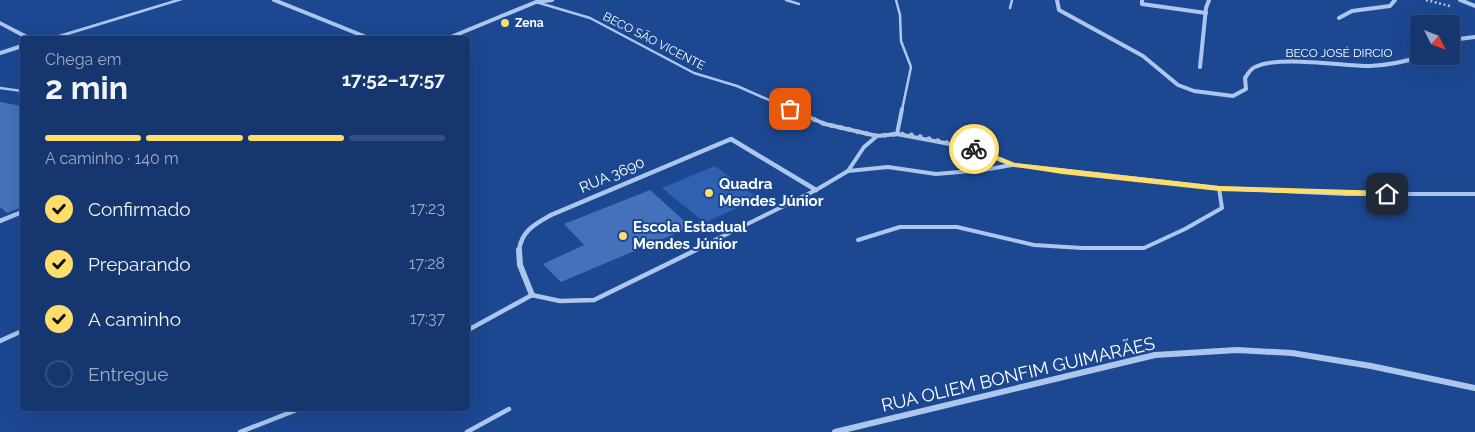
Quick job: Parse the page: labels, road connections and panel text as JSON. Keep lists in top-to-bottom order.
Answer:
{
  "streets": {
    "street": ["BECO JOSÉ DIRCIO", "RUA 3690", "RUA OLIEM BONFIM GUIMARÃES"],
    "lane": ["BECO SÃO VICENTE"]
  },
  "places": ["Zena", "Quadra Mendes Júnior", "Escola Estadual Mendes Júnior"],
  "north": "bottom right",
  "page": {
    "heading": ["2 min", "Chega em", "17:52–17:57"],
    "bar": "A caminho · 140 m",
    "list": [
      ["Confirmado", "17:23"],
      ["Preparando", "17:28"],
      ["A caminho", "17:37"],
      "Entregue"
    ]
  }
}
